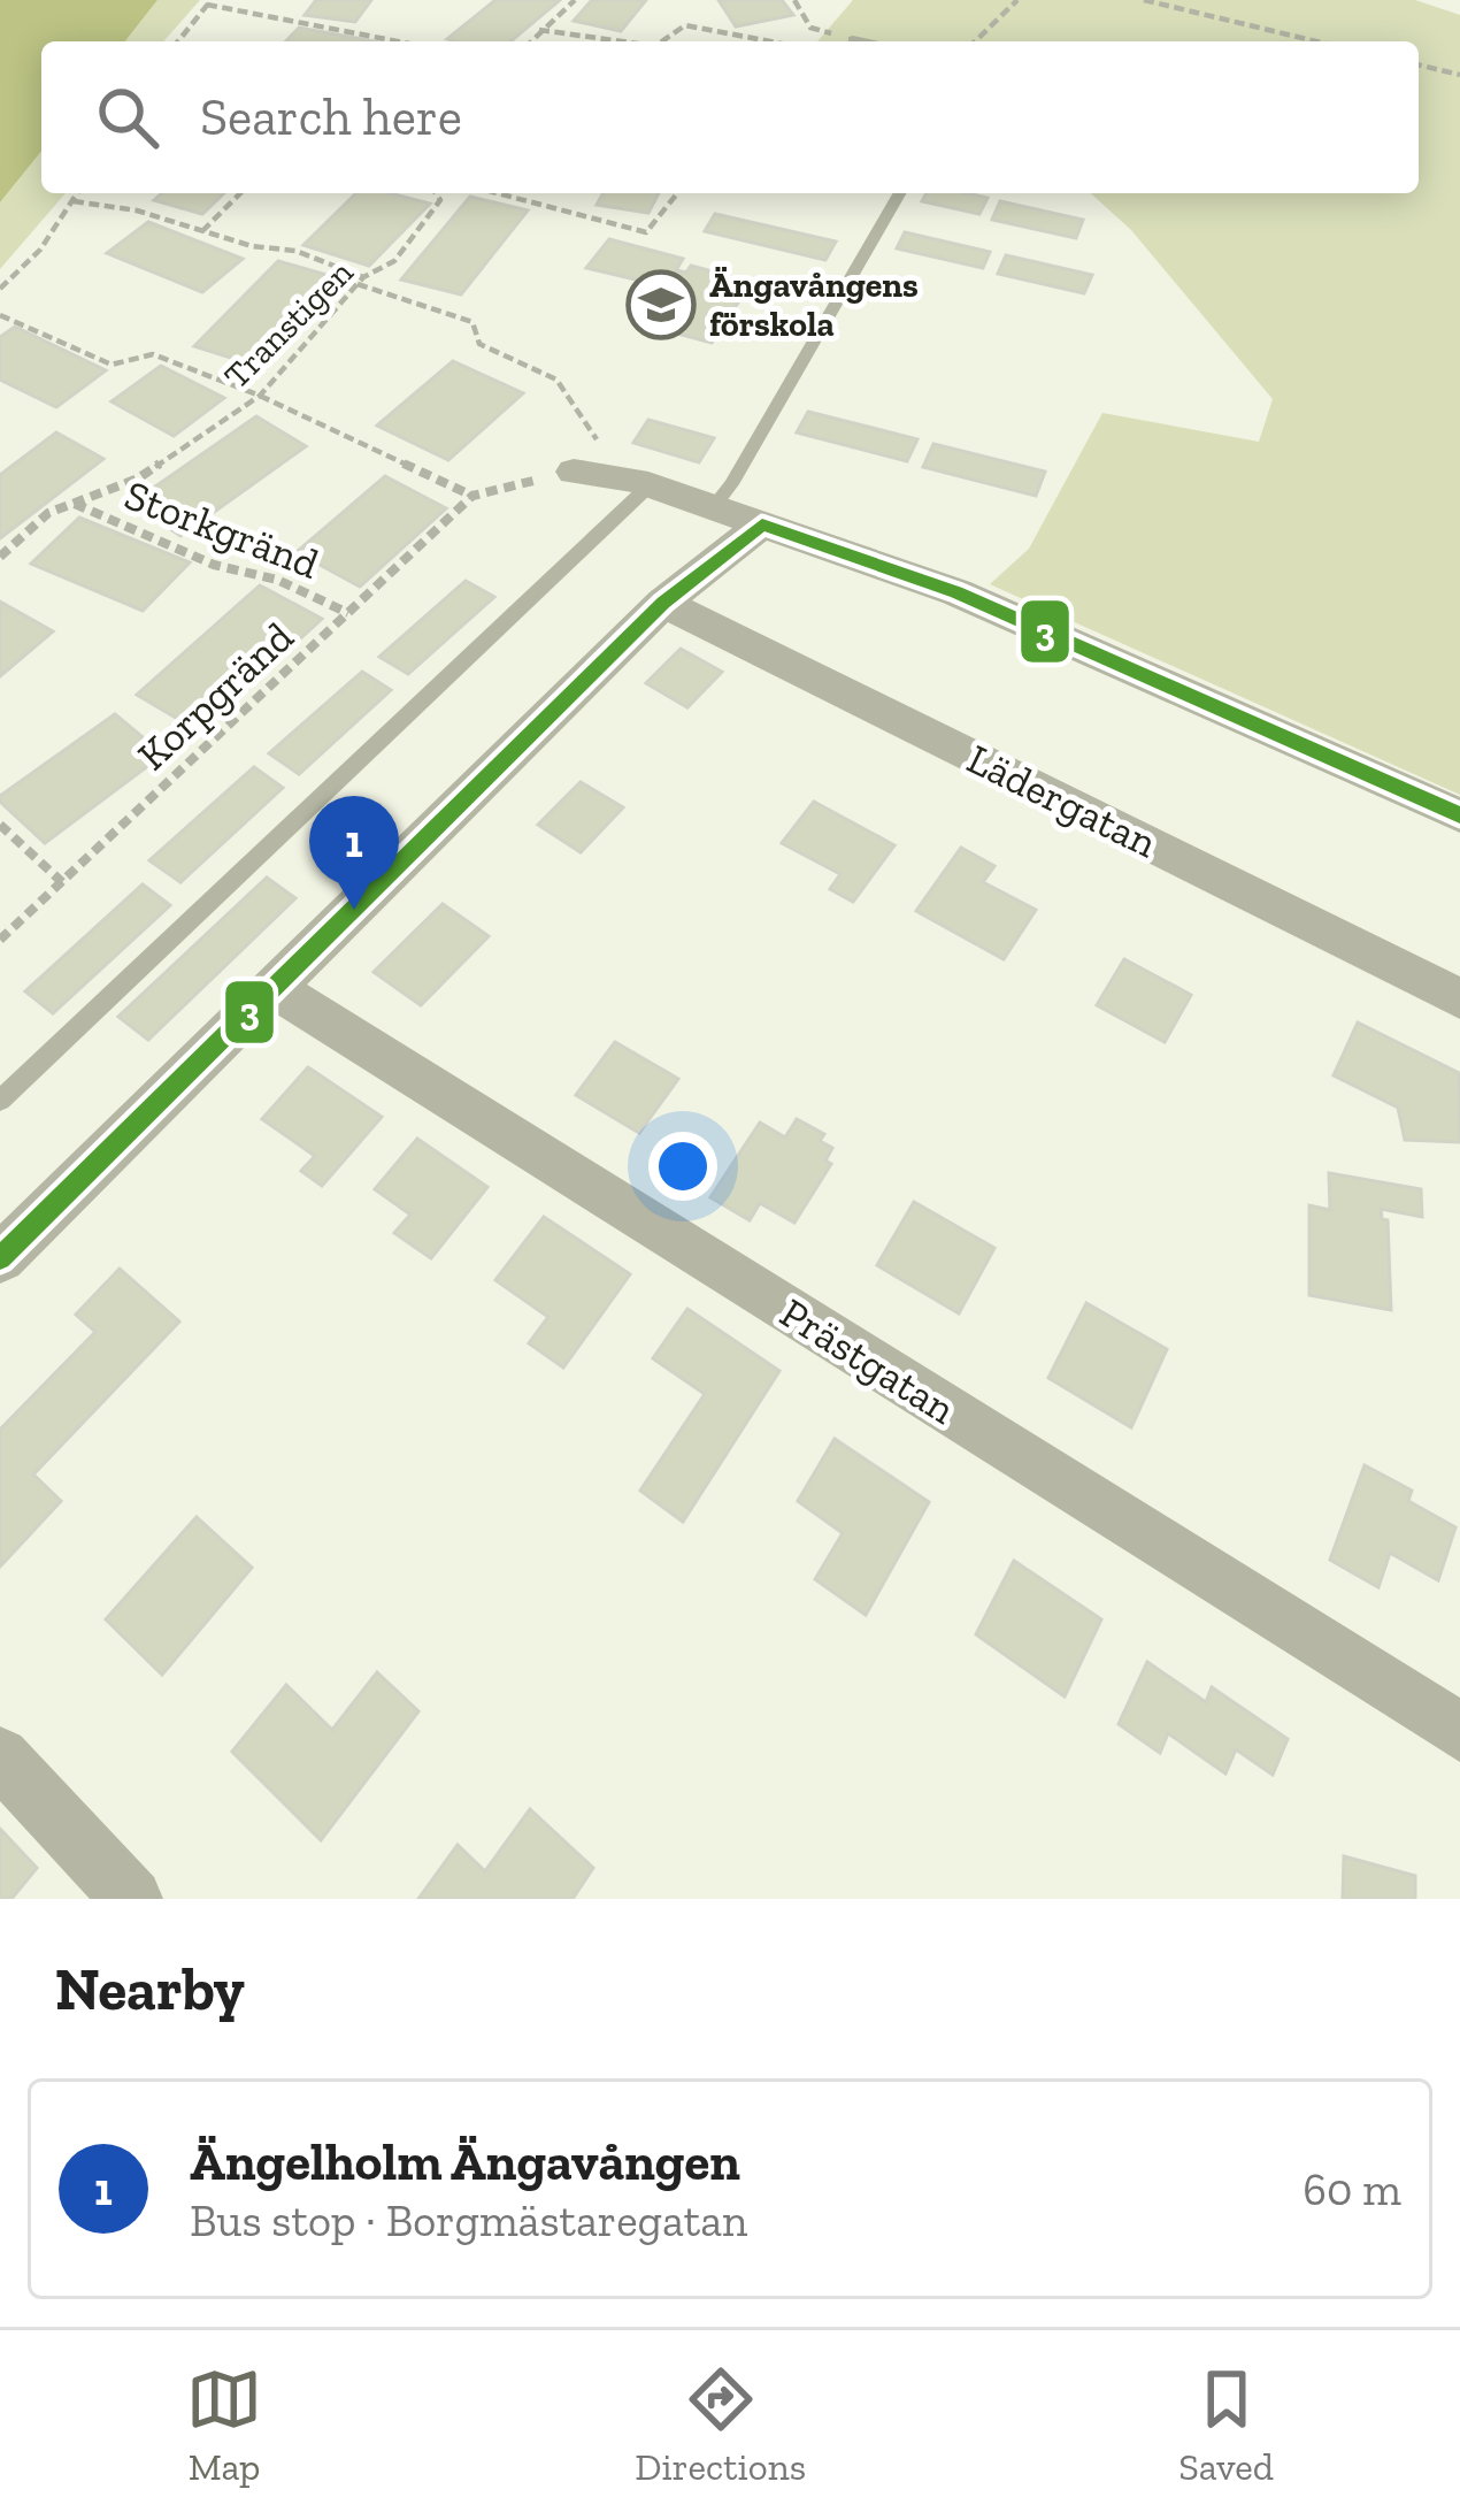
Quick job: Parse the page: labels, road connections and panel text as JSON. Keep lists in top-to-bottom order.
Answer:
{
  "streets": {
    "street": ["Lädergatan", "Prästgatan"],
    "path": ["Transtigen", "Storkgränd", "Korpgränd"]
  },
  "crossings": [
    ["Transtigen", "Storkgränd"],
    ["Storkgränd", "Korpgränd"]
  ],
  "places": {
    "school or university": ["Ängavångens förskola"]
  },
  "lines": ["transit line 3"],
  "page": {
    "search": "Search here",
    "pins": "1",
    "heading": "Nearby",
    "list": [
      {
        "mark": "1",
        "name": "Ängelholm Ängavången",
        "note": "Bus stop · Borgmästaregatan",
        "value": "60 m"
      }
    ],
    "nav": ["Map", "Directions", "Saved"]
  }
}
